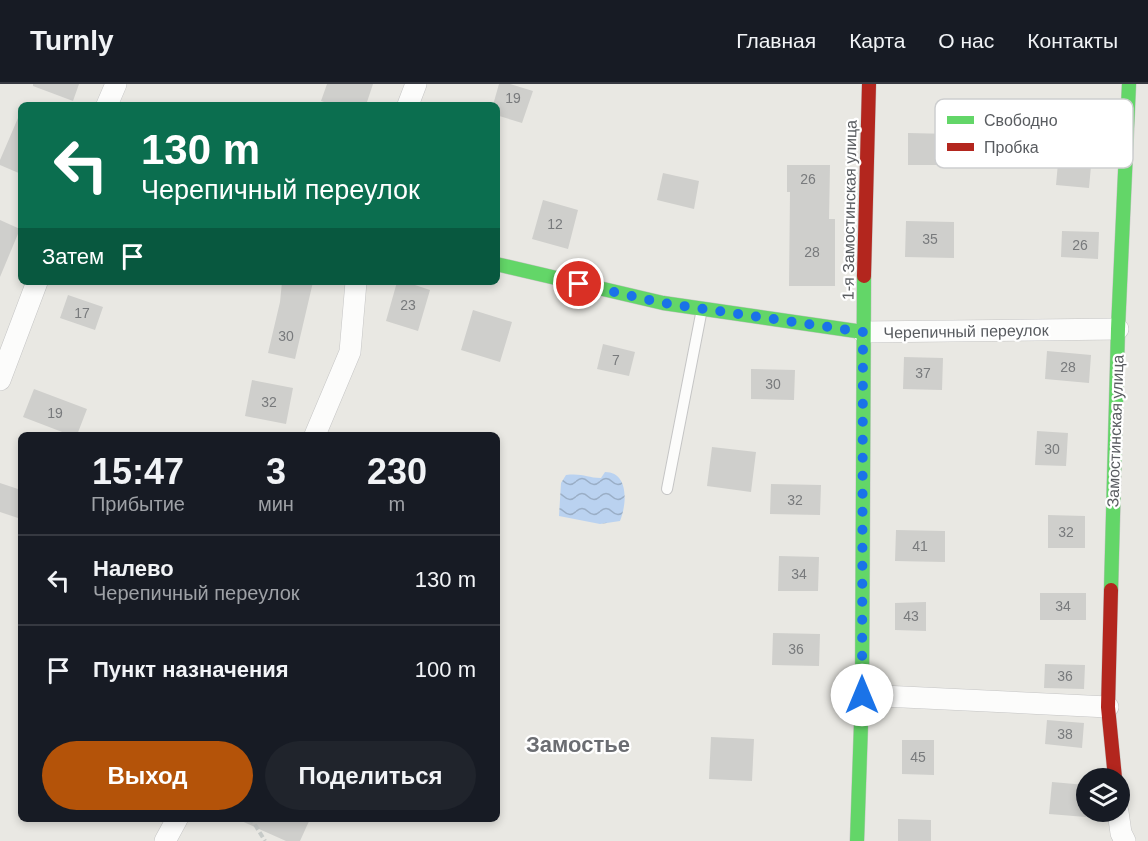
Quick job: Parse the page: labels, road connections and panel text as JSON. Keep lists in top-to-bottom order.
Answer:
{
  "streets": {
    "street": ["1-я Замостинская улица", "Черепичный переулок", "Замостинская улица"]
  },
  "crossings": [
    ["1-я Замостинская улица", "Черепичный переулок"],
    ["Черепичный переулок", "Замостинская улица"]
  ],
  "districts": ["Замостье"],
  "house_numbers": [
    "19",
    "26",
    "12",
    "35",
    "26",
    "28",
    "23",
    "17",
    "30",
    "7",
    "28",
    "37",
    "30",
    "32",
    "19",
    "30",
    "32",
    "32",
    "41",
    "34",
    "34",
    "43",
    "36",
    "36",
    "38",
    "45"
  ],
  "legend": ["Свободно", "Пробка"],
  "page": {
    "header": "Turnly",
    "nav": [
      "Главная",
      "Карта",
      "О нас",
      "Контакты"
    ],
    "turn": ["130 m", "Черепичный переулок"],
    "then": "Затем",
    "eta": [
      "15:47",
      "Прибытие",
      "3",
      "мин",
      "230",
      "m"
    ],
    "list": [
      {
        "name": "Налево",
        "note": "Черепичный переулок",
        "value": "130 m"
      },
      {
        "name": "Пункт назначения",
        "value": "100 m"
      }
    ],
    "buttons": ["Выход", "Поделиться"]
  }
}
